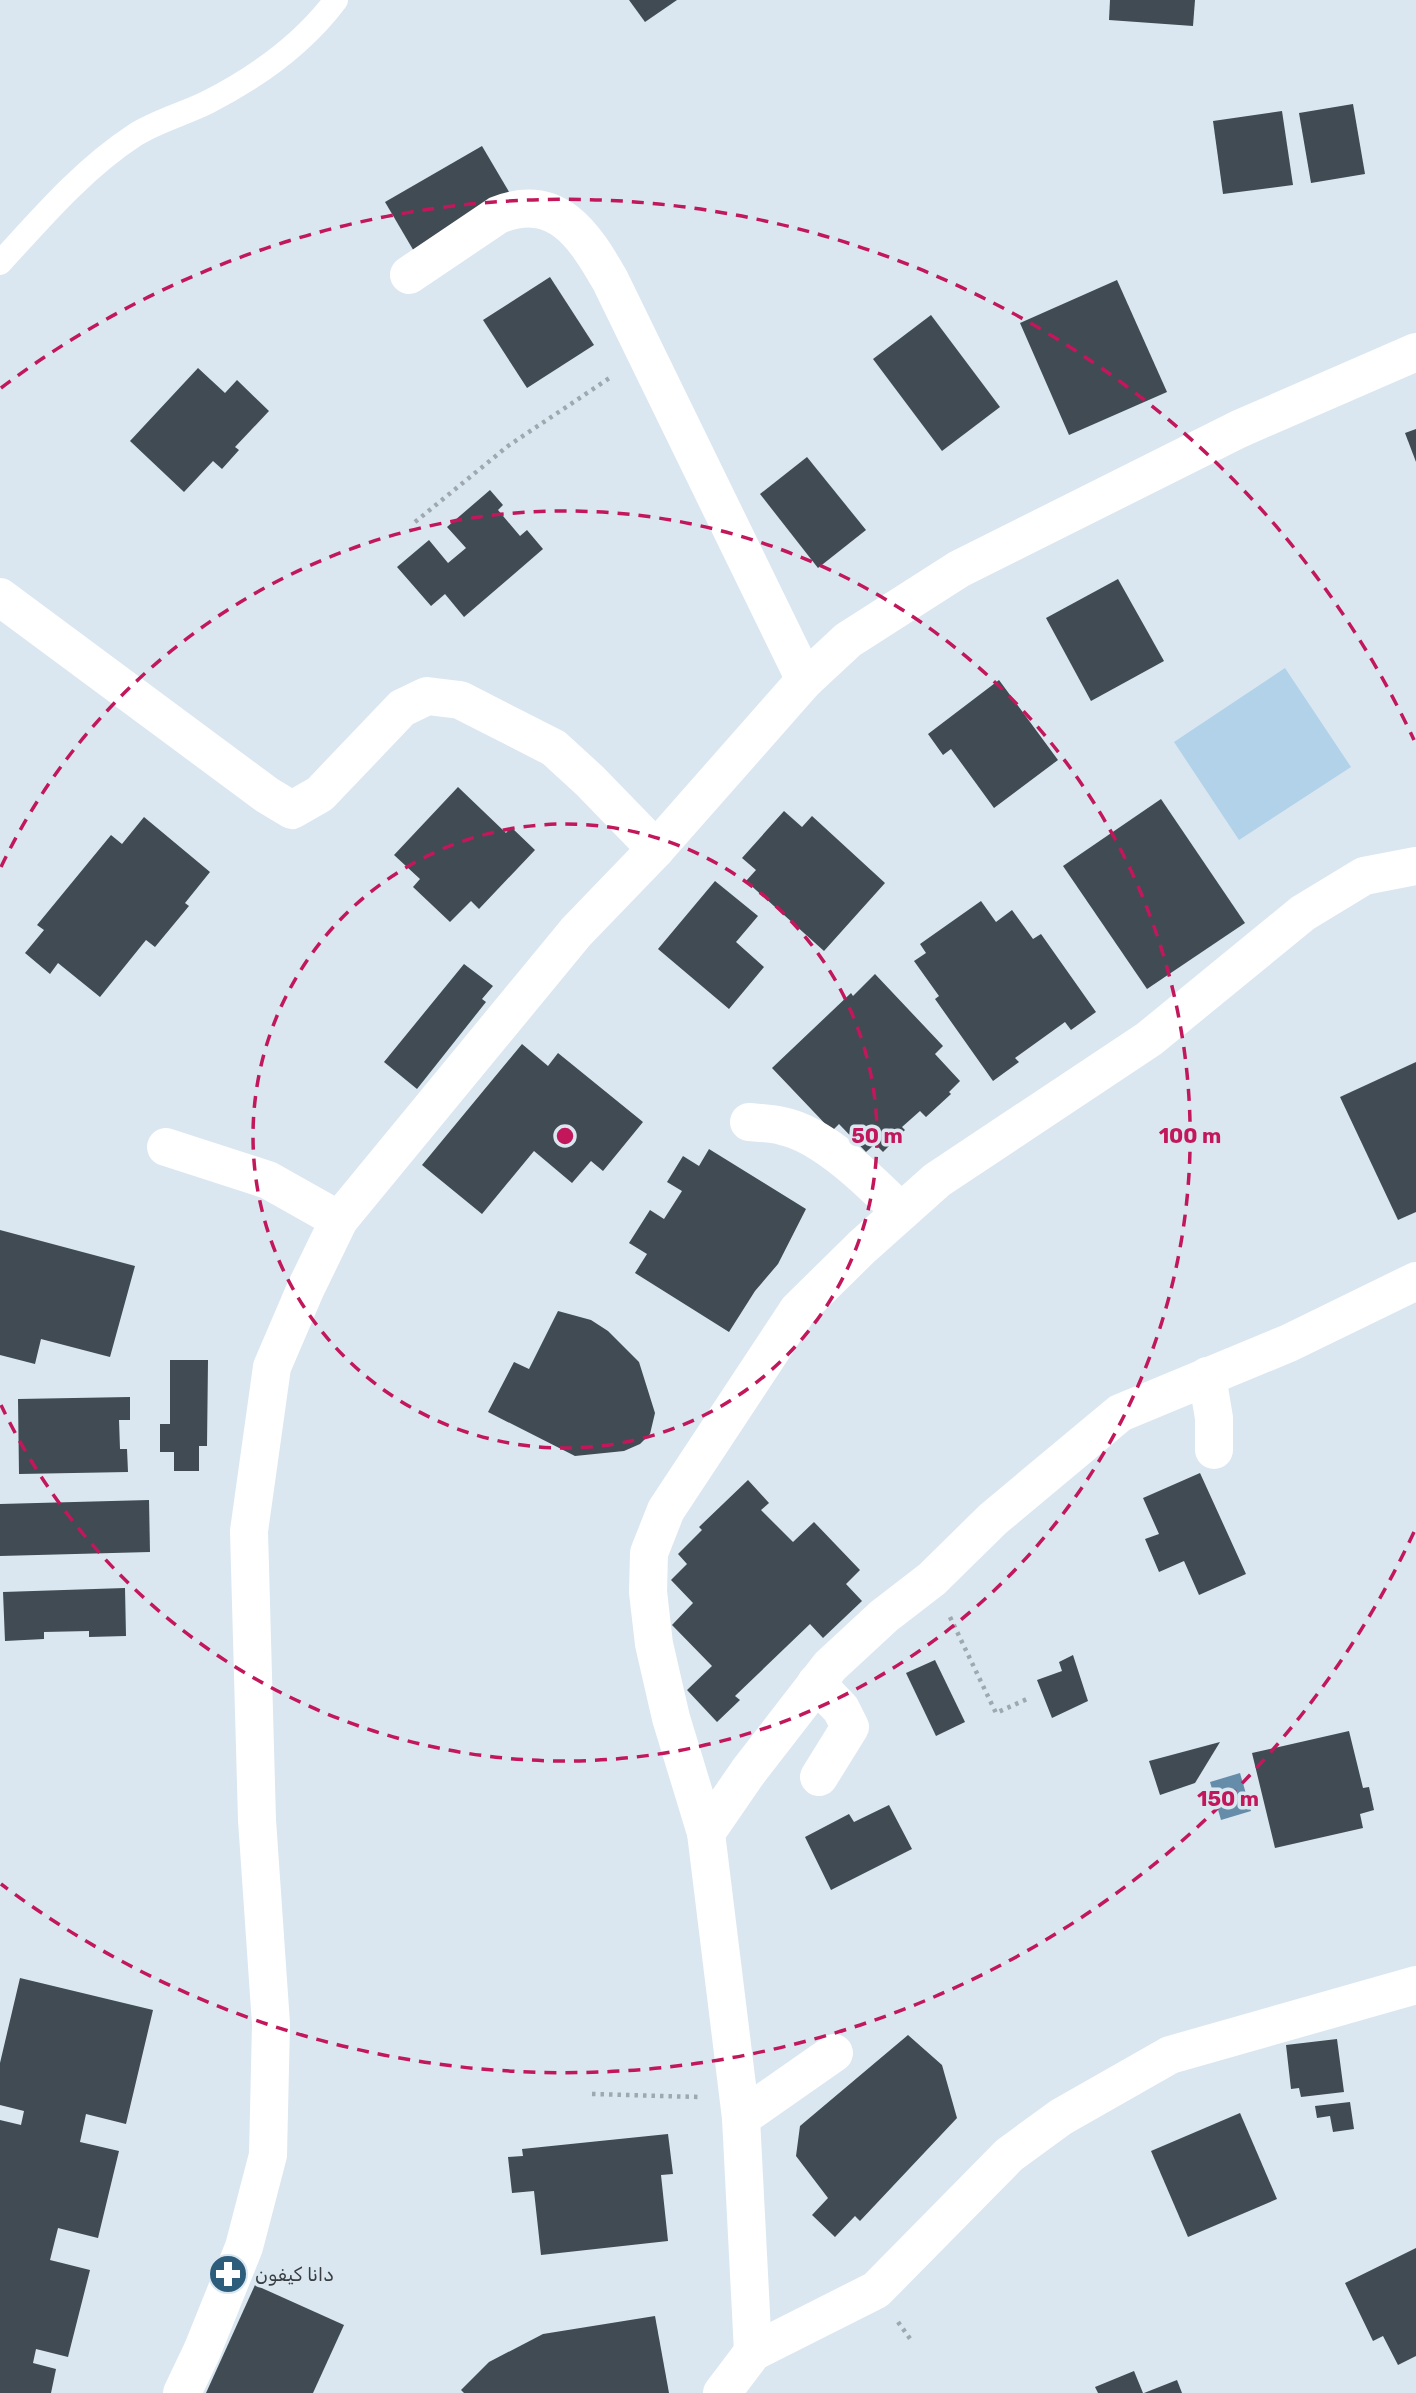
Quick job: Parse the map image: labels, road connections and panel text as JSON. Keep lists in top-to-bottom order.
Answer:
{
  "places": {
    "pharmacy": ["دانا كيفون"]
  },
  "rings": ["50 m", "100 m", "150 m"]
}
